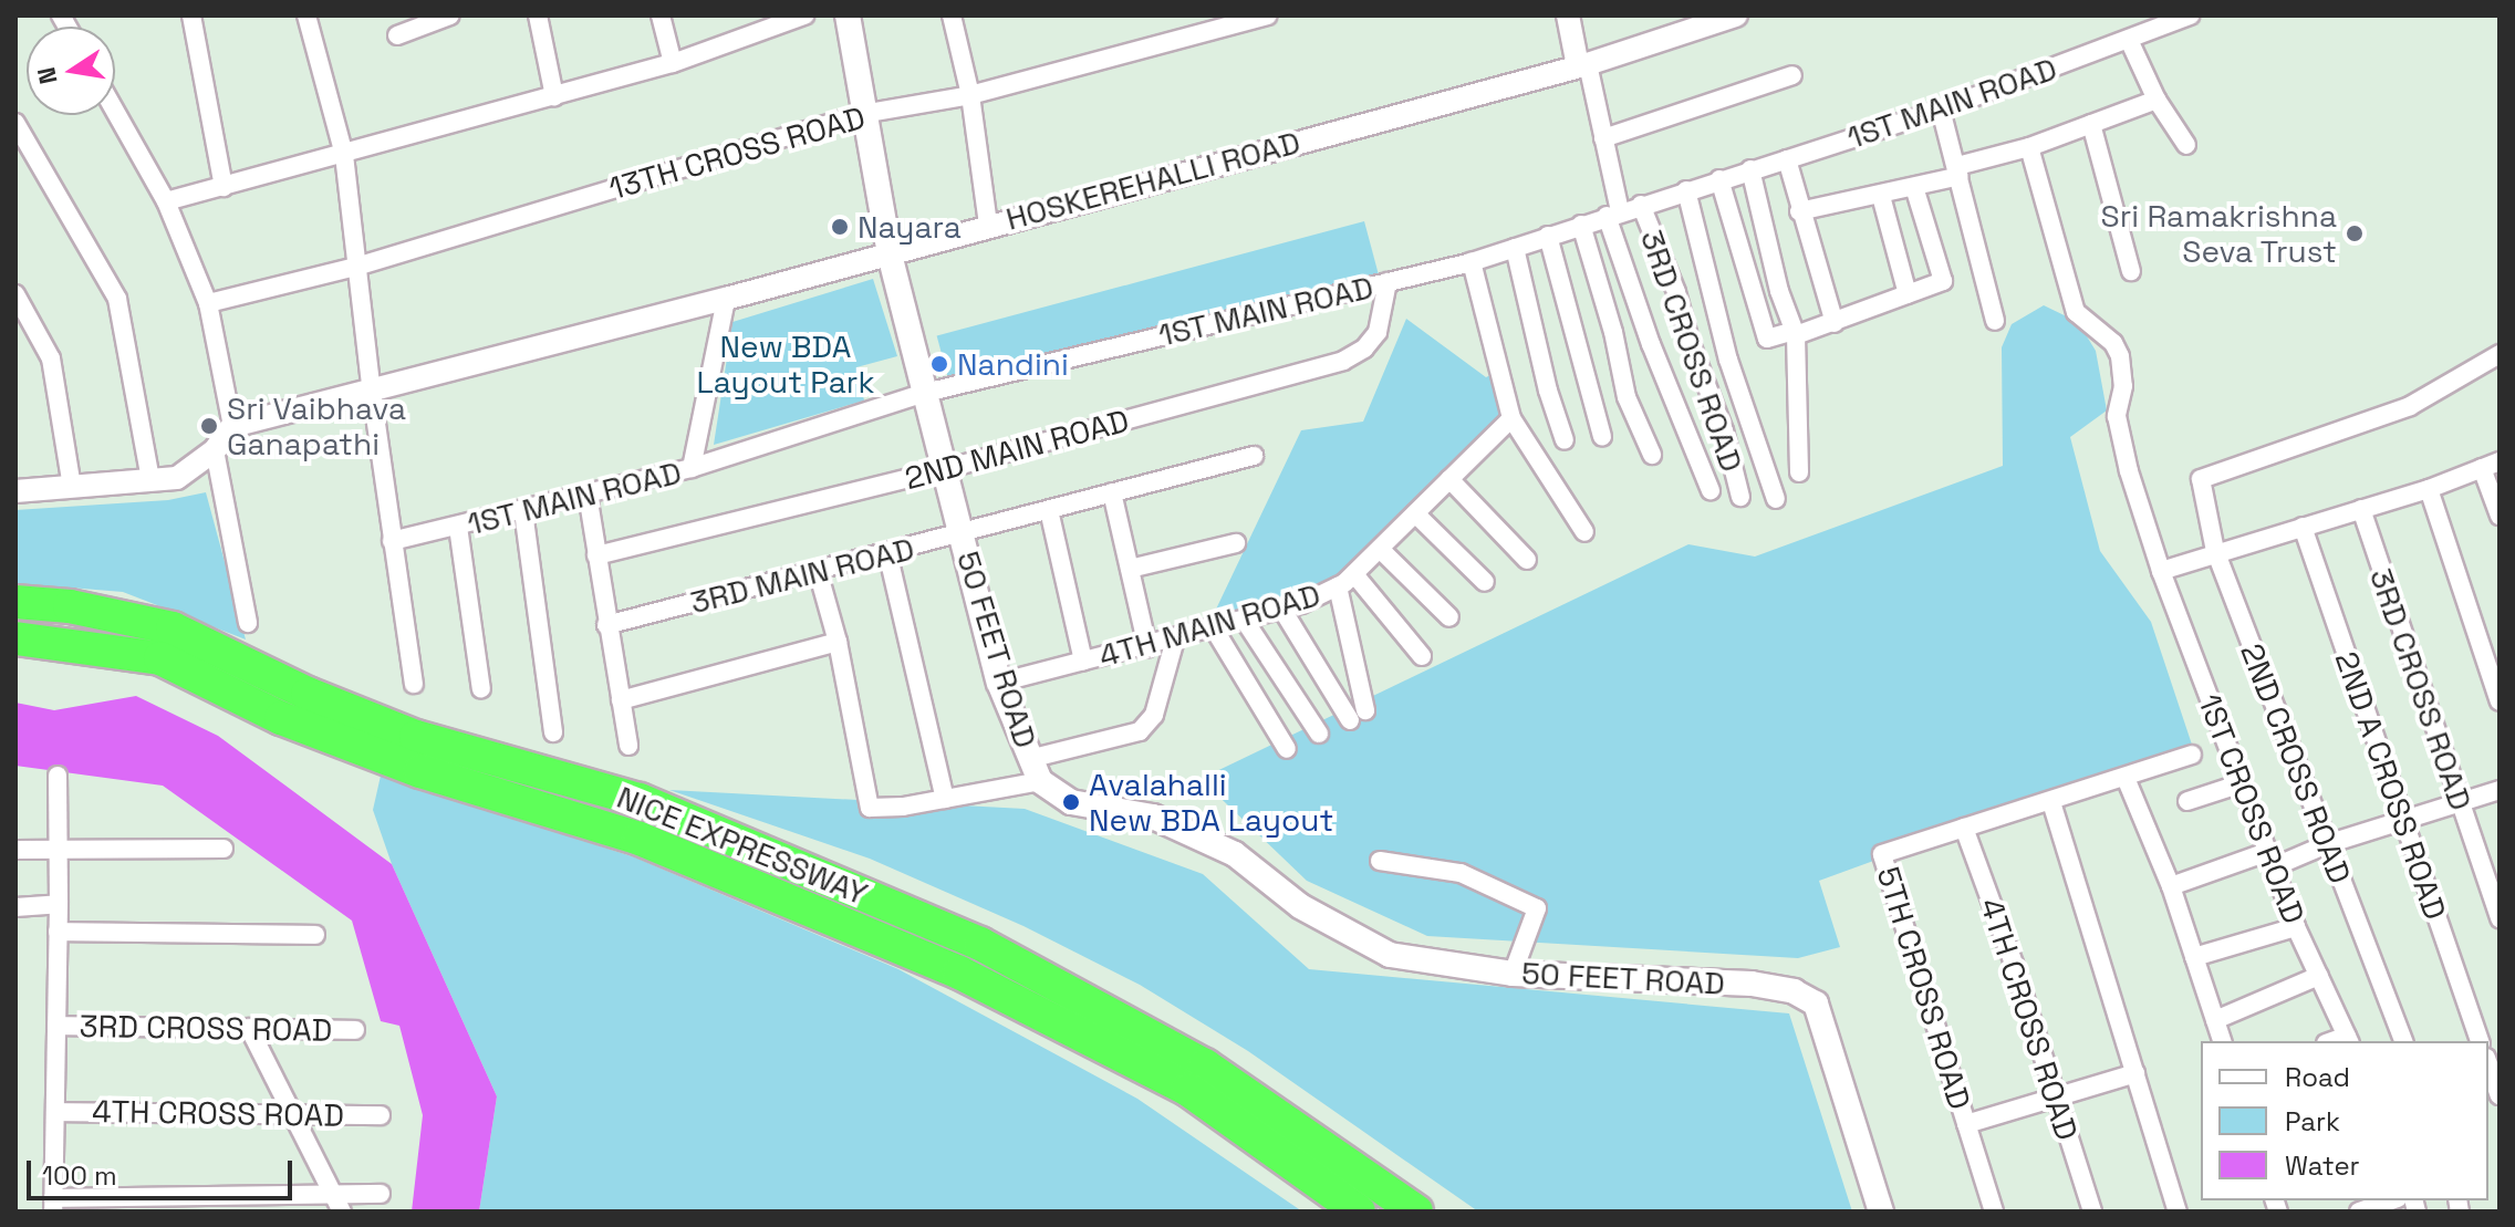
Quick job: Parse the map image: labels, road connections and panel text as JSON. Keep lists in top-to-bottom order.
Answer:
{
  "streets": {
    "highway": ["NICE EXPRESSWAY"],
    "main road": ["50 FEET ROAD"],
    "street": [
      "1ST MAIN ROAD",
      "13TH CROSS ROAD",
      "HOSKEREHALLI ROAD",
      "3RD CROSS ROAD",
      "2ND MAIN ROAD",
      "3RD MAIN ROAD",
      "4TH MAIN ROAD",
      "2ND CROSS ROAD",
      "2ND A CROSS ROAD",
      "1ST CROSS ROAD",
      "5TH CROSS ROAD",
      "4TH CROSS ROAD"
    ]
  },
  "crossings": [
    ["1ST MAIN ROAD", "3RD CROSS ROAD"],
    ["1ST MAIN ROAD", "2ND MAIN ROAD"],
    ["1ST MAIN ROAD", "50 FEET ROAD"],
    ["13TH CROSS ROAD", "50 FEET ROAD"],
    ["HOSKEREHALLI ROAD", "50 FEET ROAD"],
    ["2ND MAIN ROAD", "50 FEET ROAD"],
    ["3RD MAIN ROAD", "50 FEET ROAD"],
    ["4TH MAIN ROAD", "50 FEET ROAD"],
    ["5TH CROSS ROAD", "4TH CROSS ROAD"]
  ],
  "parks": ["New BDA Layout Park"],
  "places": [
    "Nayara",
    "Sri Ramakrishna Seva Trust",
    "Nandini",
    "Sri Vaibhava Ganapathi",
    "Avalahalli New BDA Layout"
  ],
  "legend": ["Road", "Park", "Water"],
  "scale_bar": "100 m",
  "north": "left"
}
